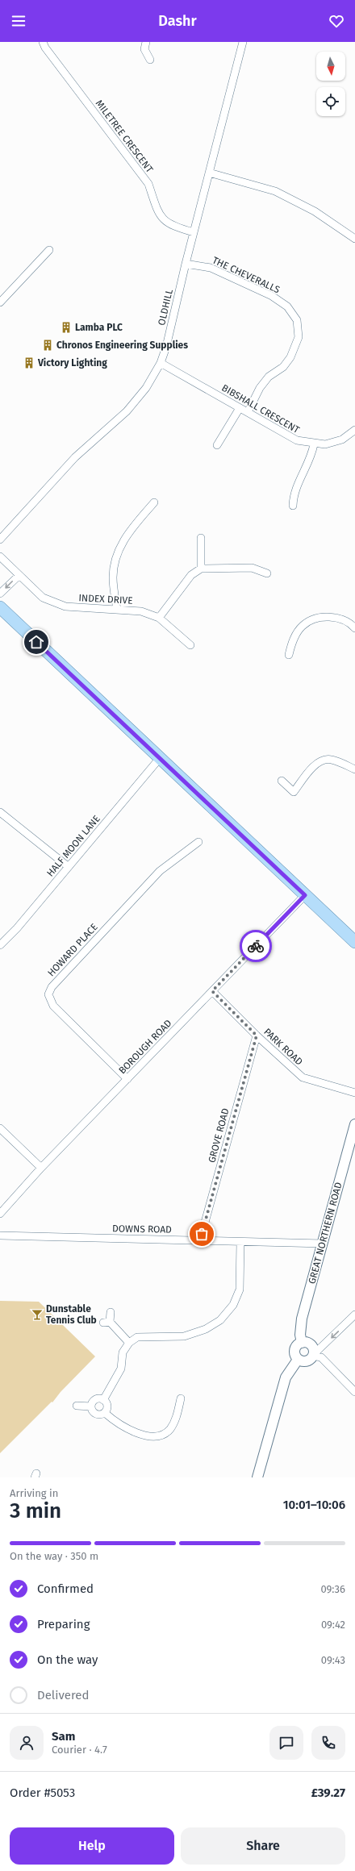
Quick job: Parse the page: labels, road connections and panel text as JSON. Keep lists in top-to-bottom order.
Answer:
{
  "streets": {
    "street": [
      "MILETREE CRESCENT",
      "THE CHEVERALLS",
      "OLDHILL",
      "BIBSHALL CRESCENT",
      "INDEX DRIVE",
      "HALF MOON LANE",
      "HOWARD PLACE",
      "BOROUGH ROAD",
      "PARK ROAD",
      "GROVE ROAD",
      "DOWNS ROAD",
      "GREAT NORTHERN ROAD"
    ]
  },
  "crossings": [
    ["MILETREE CRESCENT", "OLDHILL"],
    ["THE CHEVERALLS", "OLDHILL"],
    ["THE CHEVERALLS", "BIBSHALL CRESCENT"],
    ["OLDHILL", "BIBSHALL CRESCENT"],
    ["HOWARD PLACE", "BOROUGH ROAD"],
    ["BOROUGH ROAD", "PARK ROAD"],
    ["PARK ROAD", "GROVE ROAD"],
    ["GROVE ROAD", "DOWNS ROAD"],
    ["DOWNS ROAD", "GREAT NORTHERN ROAD"]
  ],
  "places": {
    "building": ["Lamba PLC", "Chronos Engineering Supplies", "Victory Lighting"],
    "bar": ["Dunstable Tennis Club"]
  },
  "north": "bottom",
  "page": {
    "header": "Dashr",
    "heading": ["3 min", "Arriving in", "10:01–10:06"],
    "panel": [
      "Sam",
      "Courier · 4.7",
      "Order #5053",
      "£39.27"
    ],
    "bar": "On the way · 350 m",
    "list": [
      ["Confirmed", "09:36"],
      ["Preparing", "09:42"],
      ["On the way", "09:43"],
      "Delivered"
    ],
    "buttons": ["Help", "Share"]
  }
}
